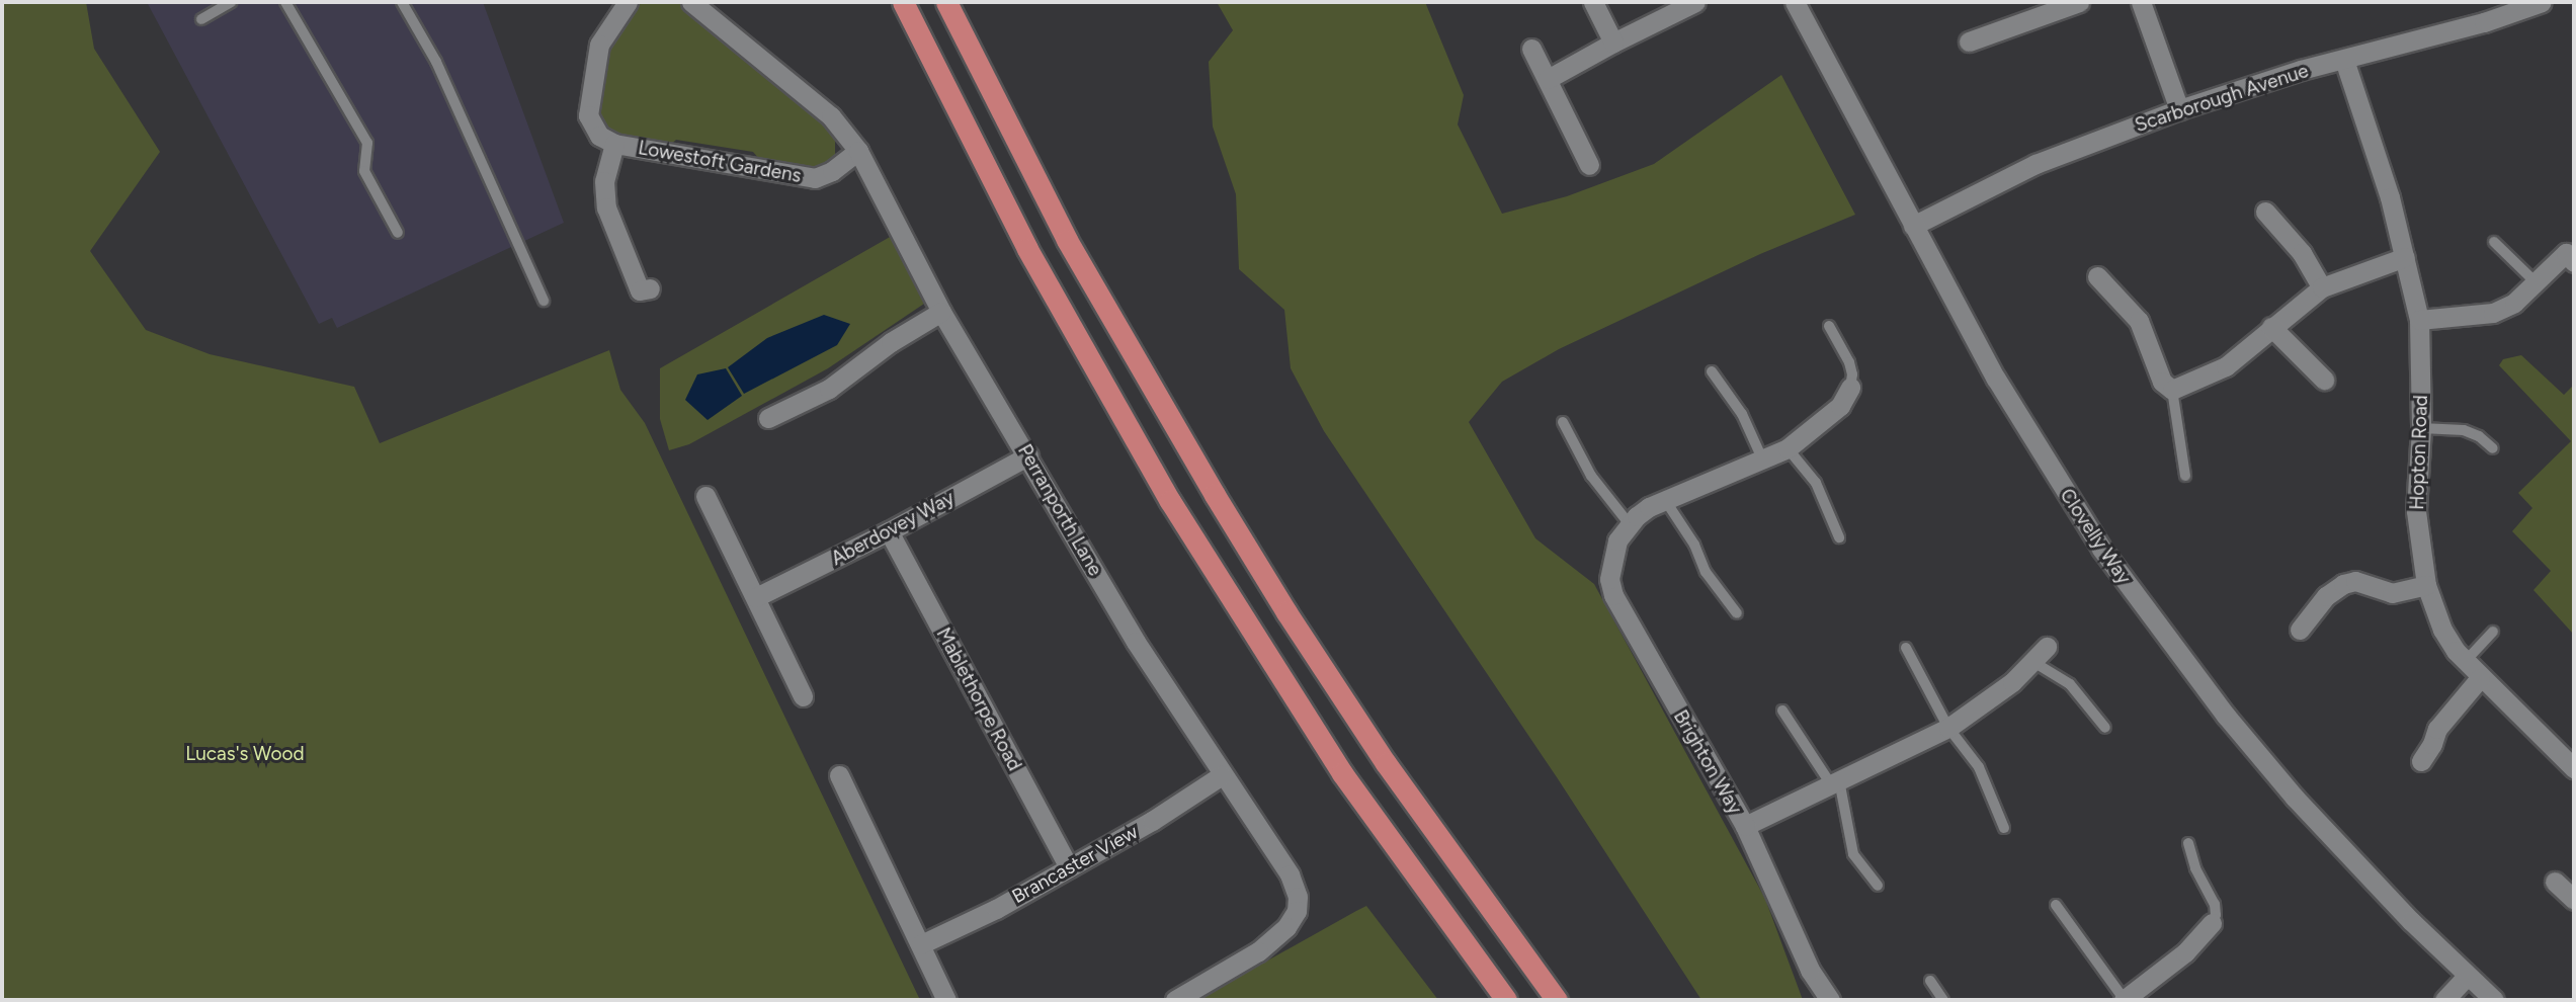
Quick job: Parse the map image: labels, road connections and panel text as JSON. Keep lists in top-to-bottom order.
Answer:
{
  "streets": {
    "street": [
      "Scarborough Avenue",
      "Lowestoft Gardens",
      "Hopton Road",
      "Perranporth Lane",
      "Aberdovey Way",
      "Clovelly Way",
      "Mablethorpe Road",
      "Brighton Way",
      "Brancaster View"
    ]
  },
  "crossings": [
    ["Scarborough Avenue", "Hopton Road"],
    ["Scarborough Avenue", "Clovelly Way"],
    ["Lowestoft Gardens", "Perranporth Lane"],
    ["Perranporth Lane", "Aberdovey Way"],
    ["Perranporth Lane", "Brancaster View"],
    ["Aberdovey Way", "Mablethorpe Road"],
    ["Mablethorpe Road", "Brancaster View"]
  ],
  "parks": ["Lucas's Wood"]
}
